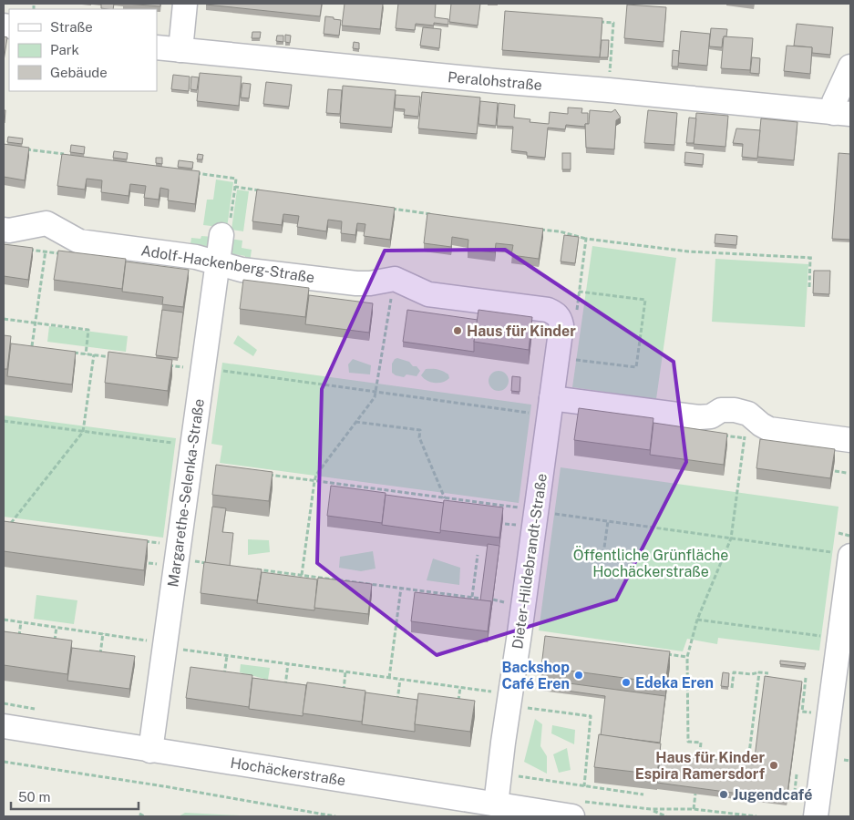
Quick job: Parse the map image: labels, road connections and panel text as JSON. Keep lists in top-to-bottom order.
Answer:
{
  "streets": {
    "street": [
      "Peralohstraße",
      "Adolf-Hackenberg-Straße",
      "Margarethe-Selenka-Straße",
      "Dieter-Hildebrandt-Straße",
      "Hochäckerstraße"
    ]
  },
  "crossings": [
    ["Adolf-Hackenberg-Straße", "Margarethe-Selenka-Straße"],
    ["Adolf-Hackenberg-Straße", "Dieter-Hildebrandt-Straße"],
    ["Margarethe-Selenka-Straße", "Hochäckerstraße"],
    ["Dieter-Hildebrandt-Straße", "Hochäckerstraße"]
  ],
  "parks": ["Öffentliche Grünfläche Hochäckerstraße"],
  "places": [
    "Haus für Kinder",
    "Backshop Café Eren",
    "Edeka Eren",
    "Haus für Kinder Espira Ramersdorf",
    "Jugendcafé"
  ],
  "legend": ["Straße", "Park", "Gebäude"],
  "scale_bar": "50 m"
}
